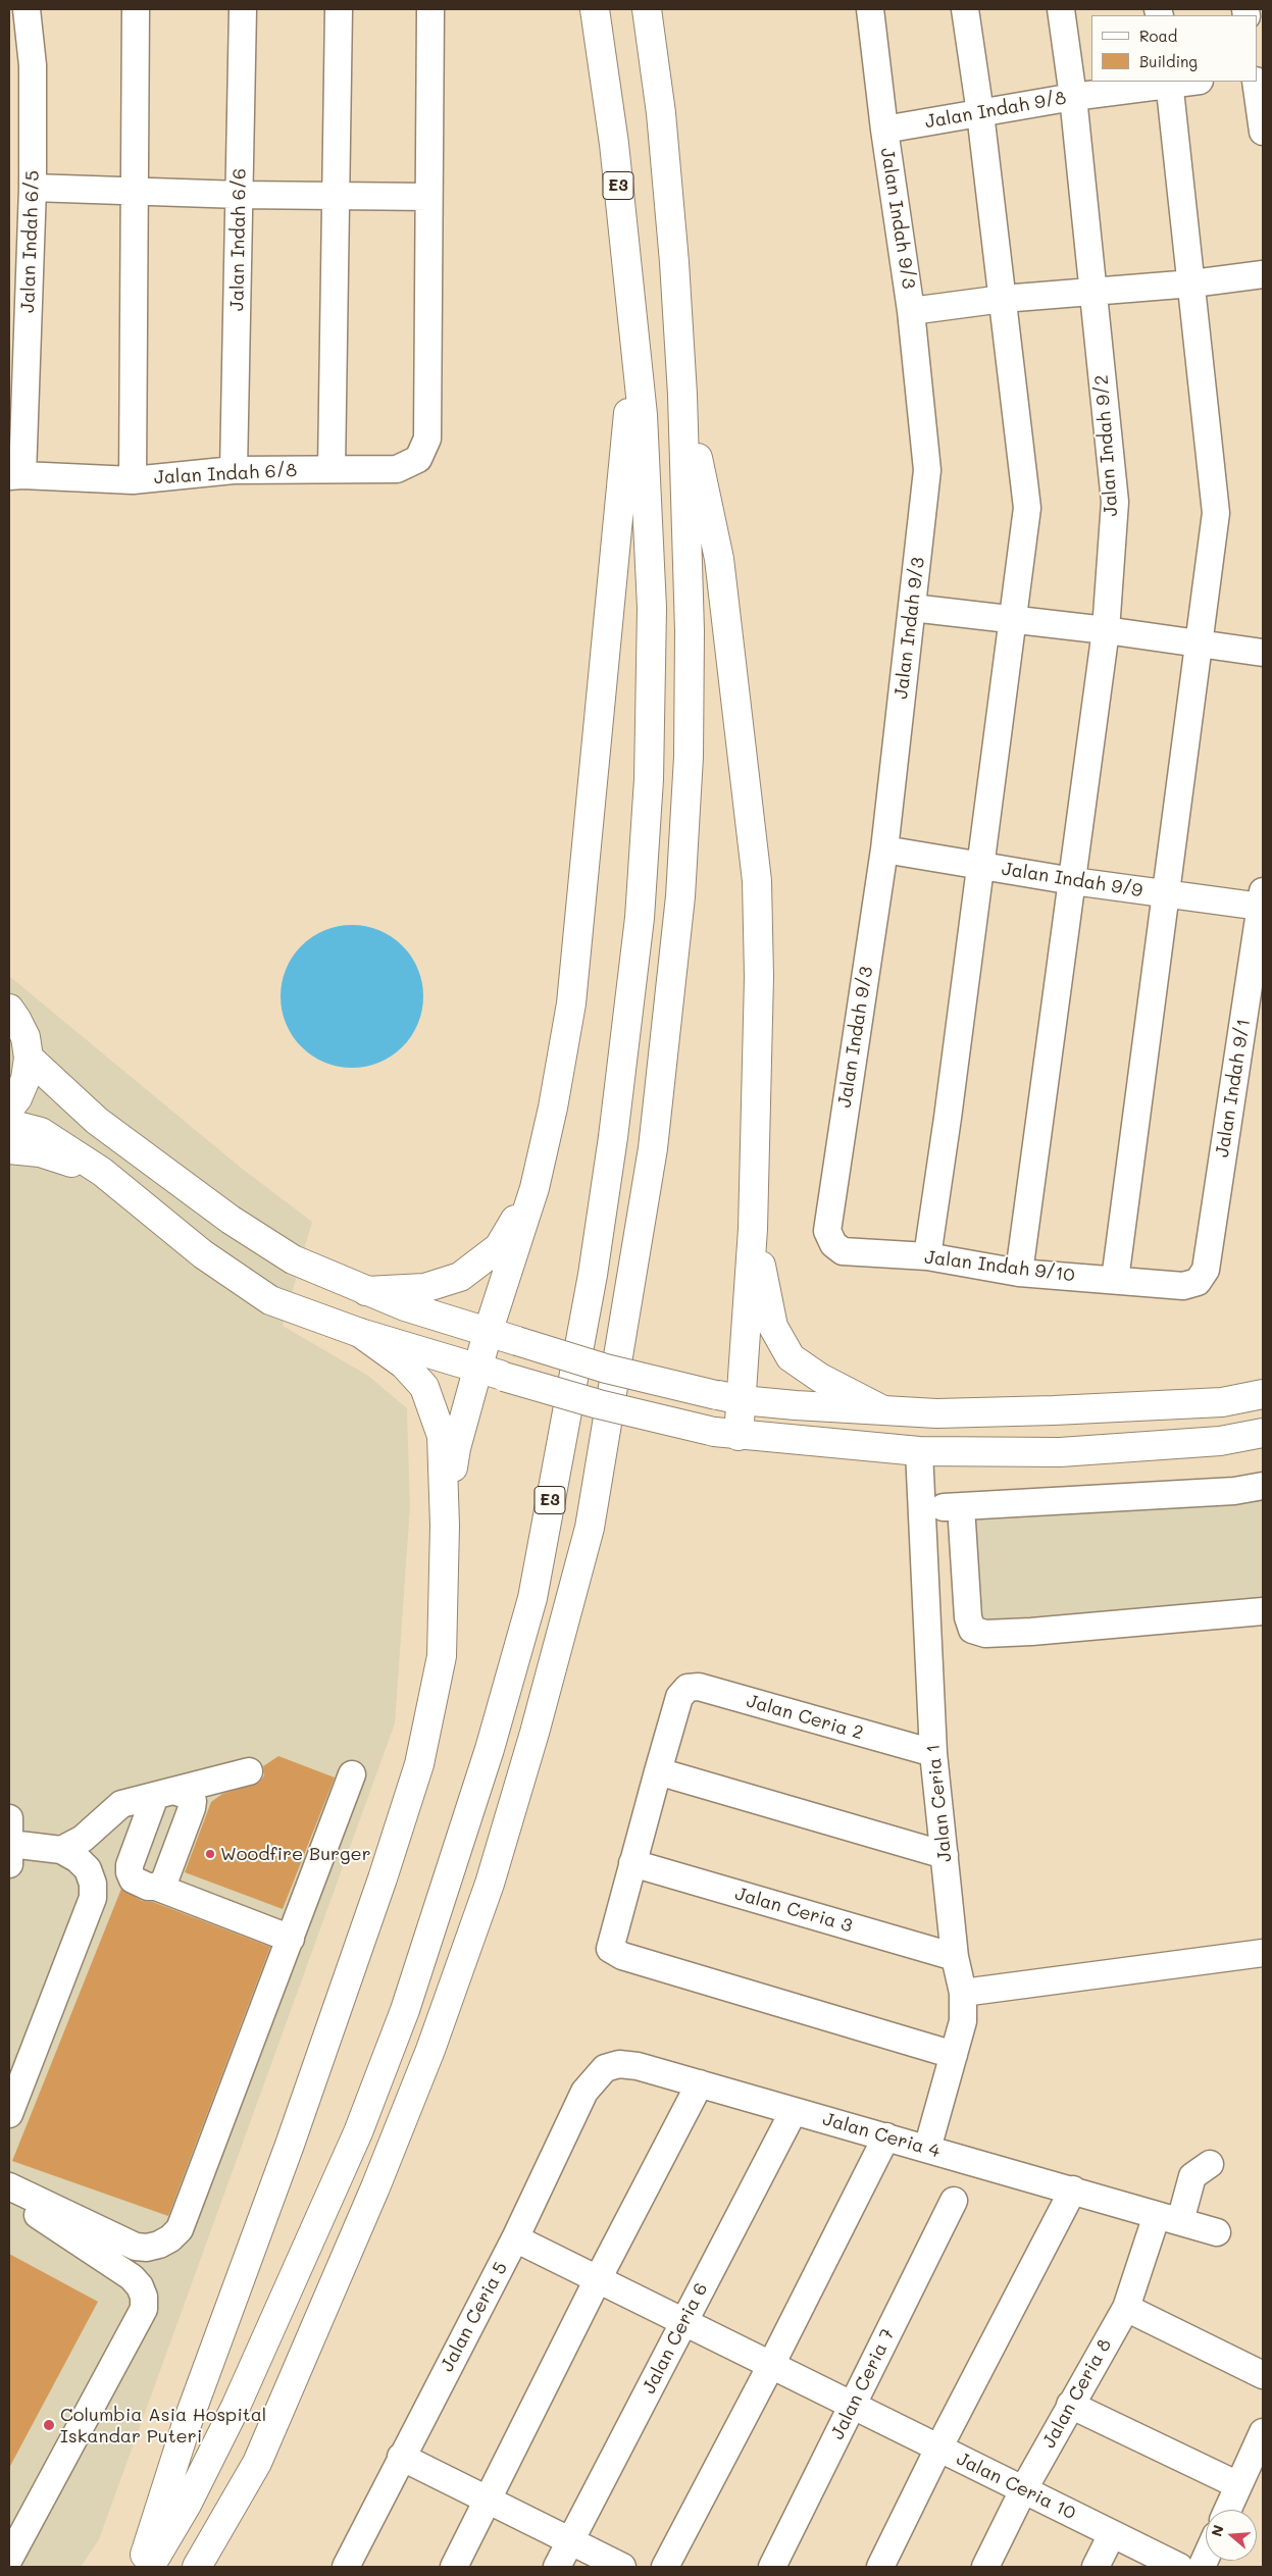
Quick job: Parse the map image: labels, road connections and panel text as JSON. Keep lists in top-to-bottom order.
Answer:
{
  "streets": {
    "main road": ["E3"],
    "street": [
      "Jalan Indah 9/8",
      "Jalan Indah 9/3",
      "Jalan Indah 6/6",
      "Jalan Indah 6/5",
      "Jalan Indah 9/2",
      "Jalan Indah 6/8",
      "Jalan Indah 9/9",
      "Jalan Indah 9/1",
      "Jalan Indah 9/10",
      "Jalan Ceria 2",
      "Jalan Ceria 1",
      "Jalan Ceria 3",
      "Jalan Ceria 4",
      "Jalan Ceria 5",
      "Jalan Ceria 6",
      "Jalan Ceria 7",
      "Jalan Ceria 8",
      "Jalan Ceria 10"
    ]
  },
  "crossings": [
    ["Jalan Indah 9/8", "Jalan Indah 9/3"],
    ["Jalan Indah 9/8", "Jalan Indah 9/2"],
    ["Jalan Indah 9/3", "Jalan Indah 9/9"],
    ["Jalan Indah 9/3", "Jalan Indah 9/10"],
    ["Jalan Indah 6/6", "Jalan Indah 6/8"],
    ["Jalan Indah 6/5", "Jalan Indah 6/8"],
    ["Jalan Indah 9/2", "Jalan Indah 9/9"],
    ["Jalan Indah 9/2", "Jalan Indah 9/10"],
    ["Jalan Indah 9/9", "Jalan Indah 9/1"],
    ["Jalan Indah 9/1", "Jalan Indah 9/10"],
    ["Jalan Ceria 2", "Jalan Ceria 1"],
    ["Jalan Ceria 1", "Jalan Ceria 3"],
    ["Jalan Ceria 1", "Jalan Ceria 4"],
    ["Jalan Ceria 4", "Jalan Ceria 5"],
    ["Jalan Ceria 4", "Jalan Ceria 6"],
    ["Jalan Ceria 4", "Jalan Ceria 8"],
    ["Jalan Ceria 5", "Jalan Ceria 10"],
    ["Jalan Ceria 6", "Jalan Ceria 10"],
    ["Jalan Ceria 7", "Jalan Ceria 10"],
    ["Jalan Ceria 8", "Jalan Ceria 10"]
  ],
  "places": ["Woodfire Burger", "Columbia Asia Hospital Iskandar Puteri"],
  "legend": ["Road", "Building"],
  "north": "left"
}
